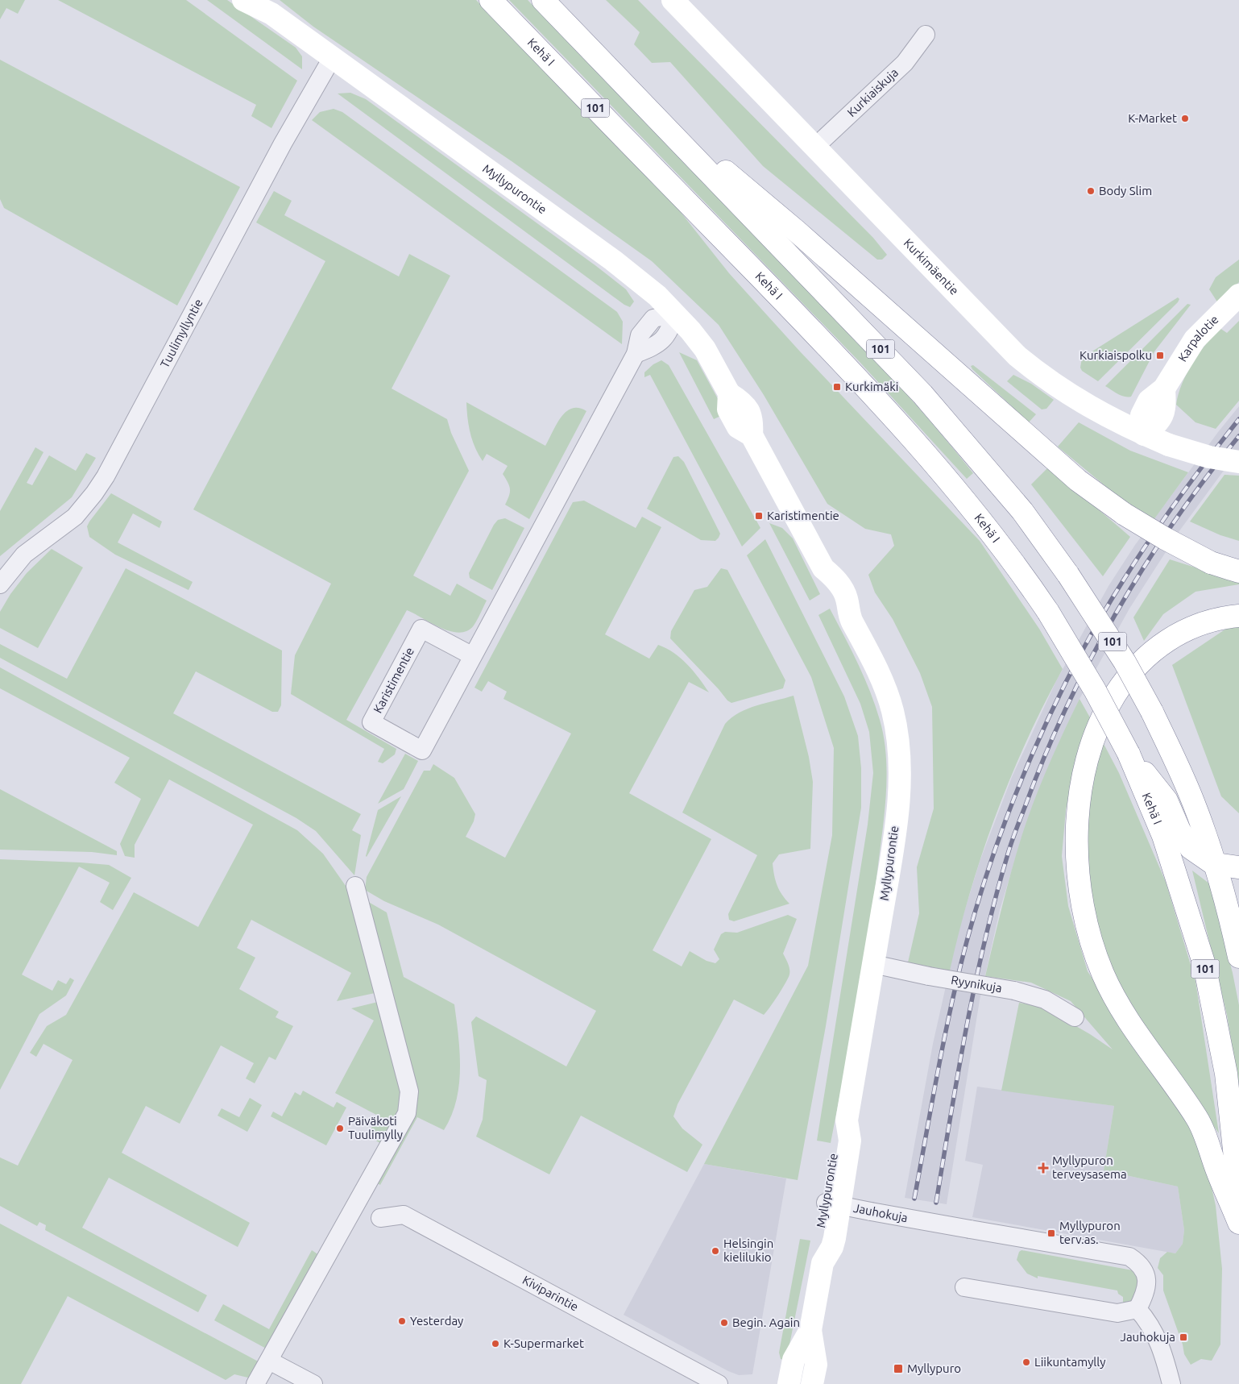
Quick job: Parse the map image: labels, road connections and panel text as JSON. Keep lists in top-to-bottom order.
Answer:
{
  "streets": {
    "main road": [
      "Kehä I",
      "101",
      "Myllypurontie",
      "Kurkimäentie",
      "Karpalotie"
    ],
    "street": [
      "Kurkiaiskuja",
      "Tuulimyllyntie",
      "Karistimentie",
      "Ryynikuja",
      "Jauhokuja",
      "Kiviparintie"
    ]
  },
  "crossings": [
    ["Kurkiaiskuja", "Kurkimäentie"],
    ["Myllypurontie", "Tuulimyllyntie"],
    ["Myllypurontie", "Karistimentie"],
    ["Myllypurontie", "Ryynikuja"],
    ["Myllypurontie", "Jauhokuja"],
    ["Kurkimäentie", "Karpalotie"]
  ],
  "places": {
    "other": [
      "K-Market",
      "Body Slim",
      "Päiväkoti Tuulimylly",
      "Helsingin kielilukio",
      "Yesterday",
      "Begin. Again",
      "K-Supermarket",
      "Liikuntamylly"
    ],
    "transit": [
      "Kurkiaispolku",
      "Kurkimäki",
      "Karistimentie",
      "Myllypuron terv.as.",
      "Jauhokuja",
      "Myllypuro"
    ],
    "health": ["Myllypuron terveysasema"]
  }
}
